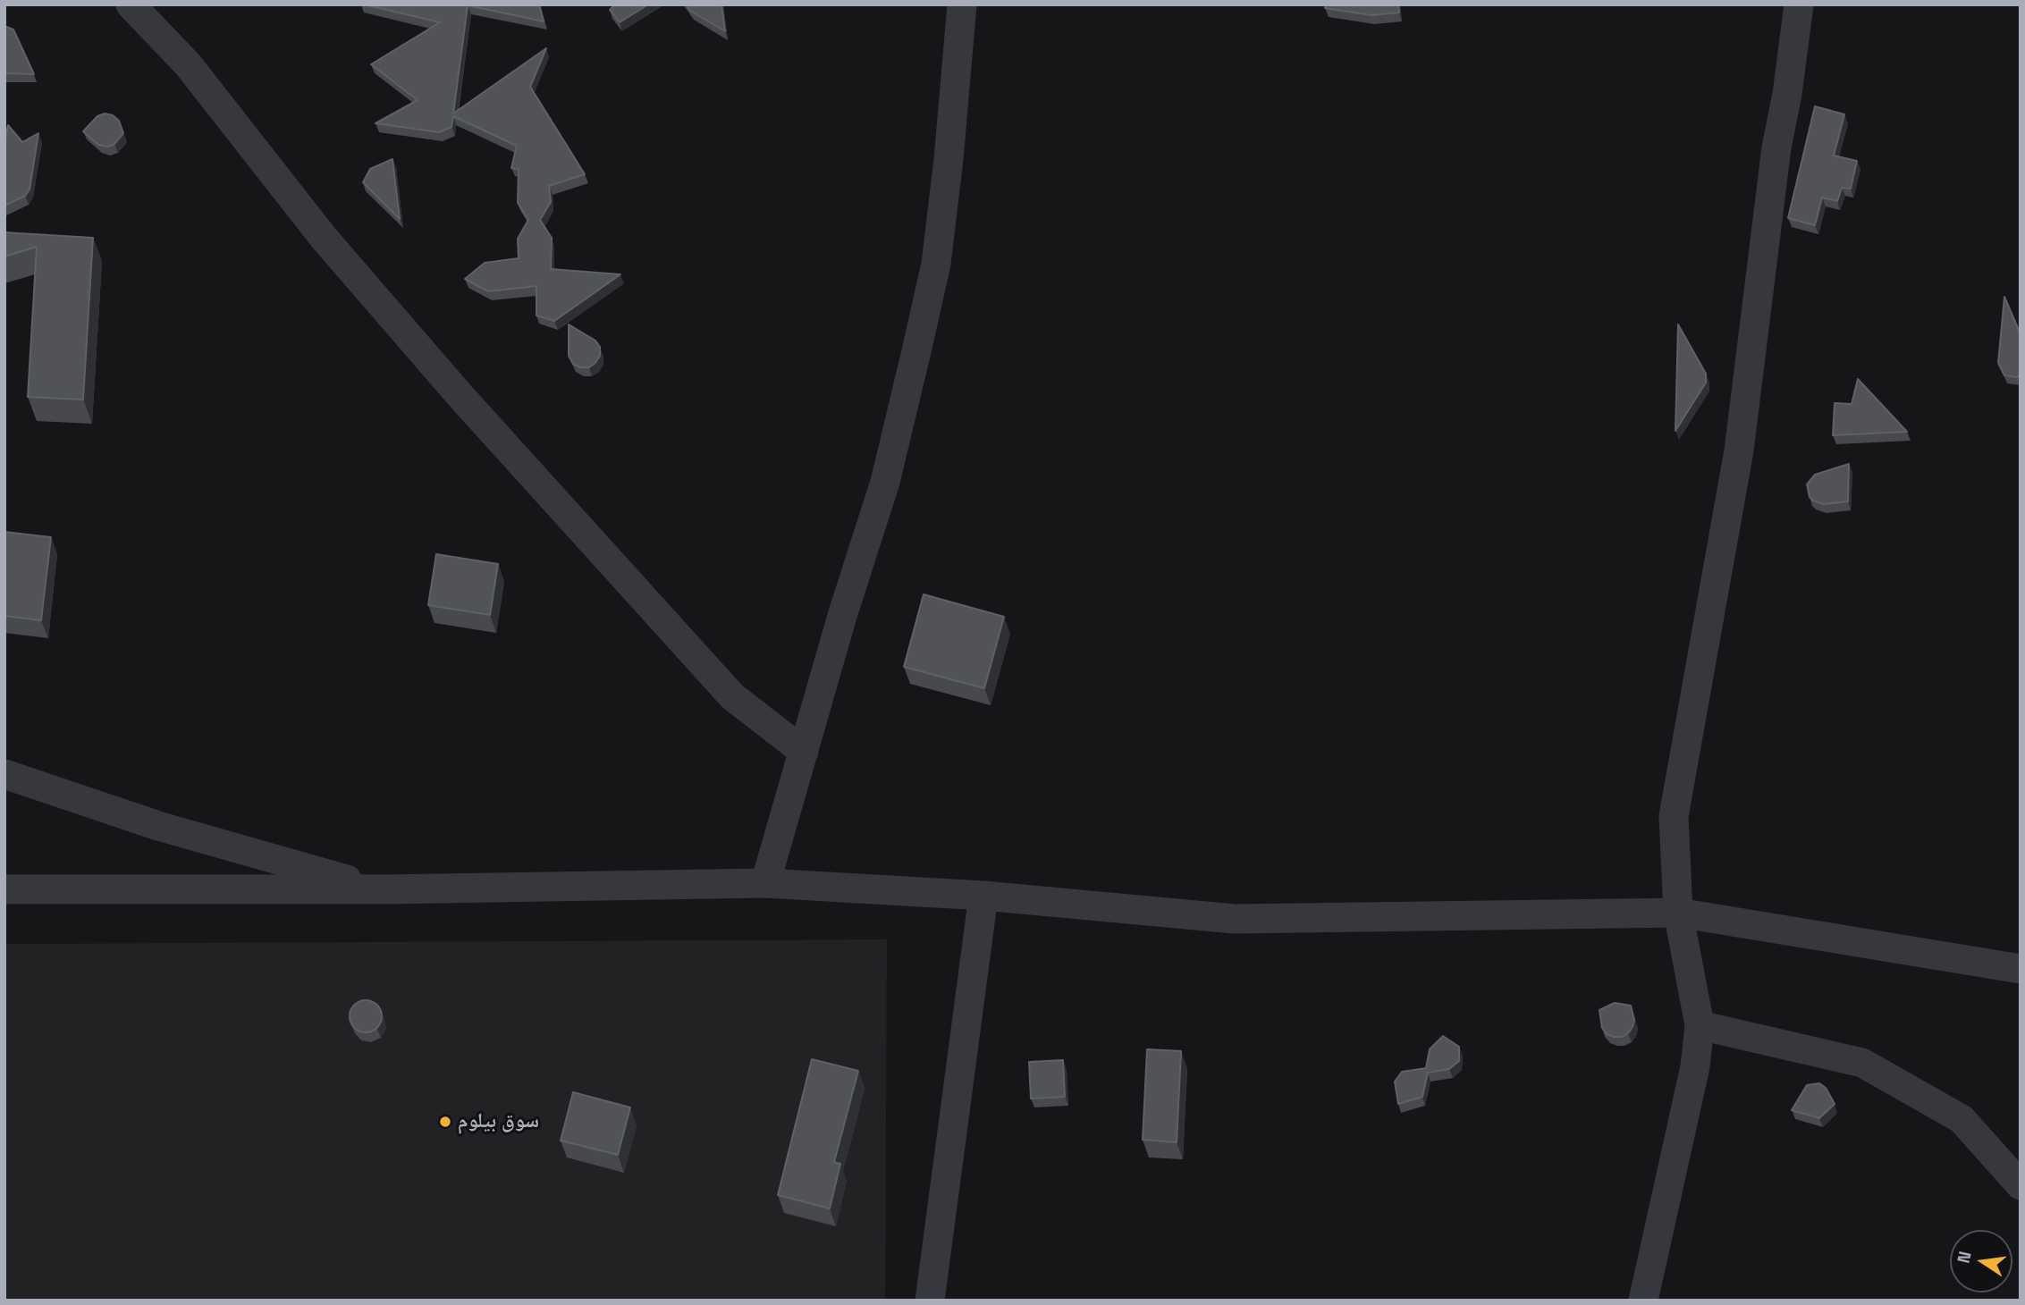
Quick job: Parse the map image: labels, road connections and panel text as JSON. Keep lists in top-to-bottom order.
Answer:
{
  "places": ["سوق بيلوم"],
  "north": "left"
}
